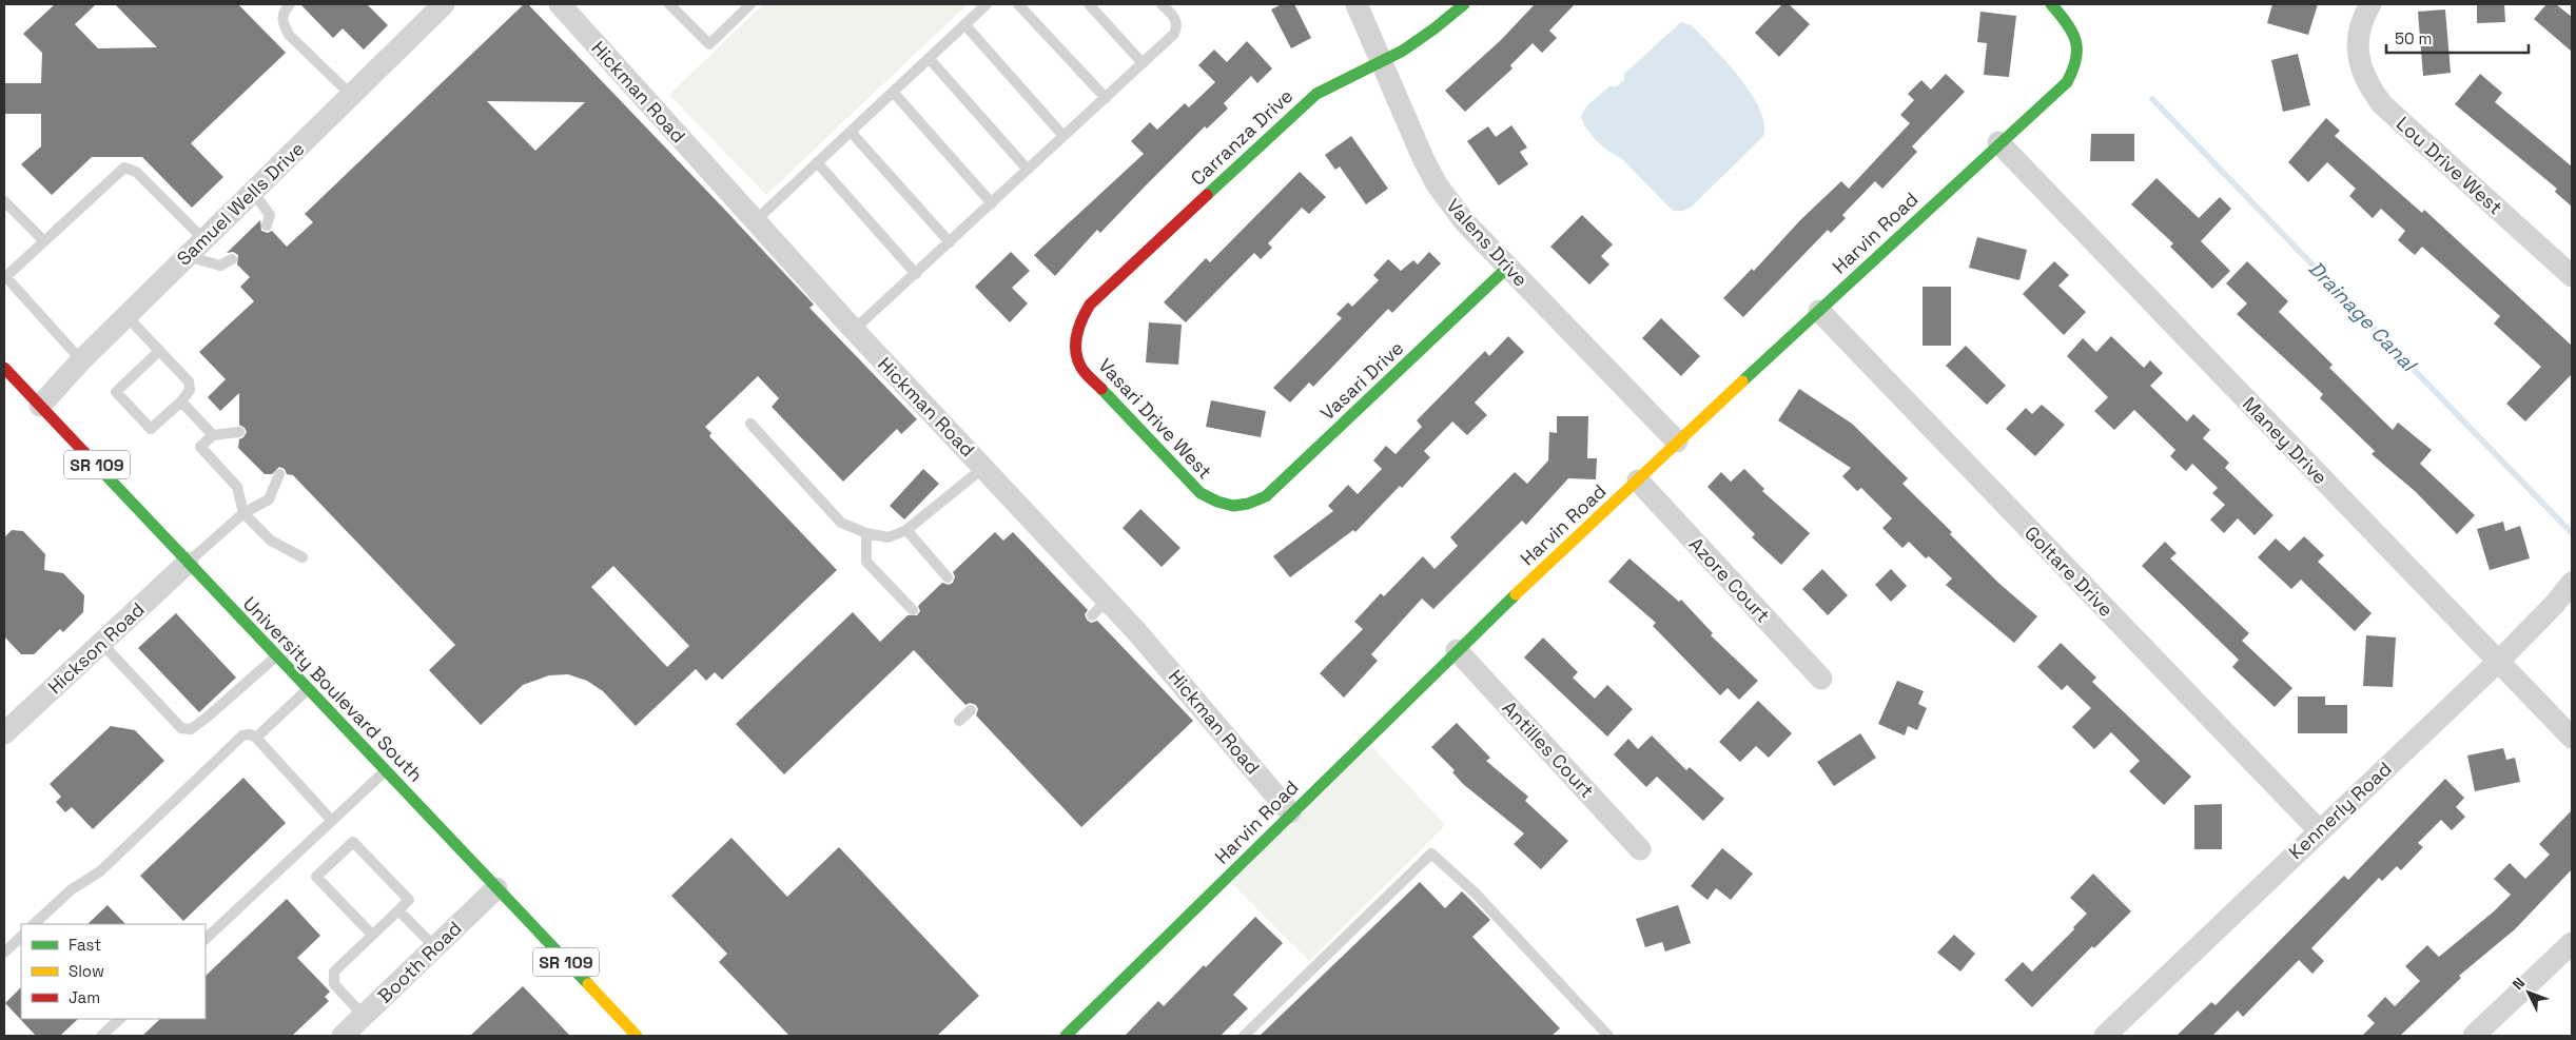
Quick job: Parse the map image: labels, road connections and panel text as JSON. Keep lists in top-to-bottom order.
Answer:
{
  "streets": {
    "street": [
      "Hickman Road",
      "Carranza Drive",
      "Lou Drive West",
      "Samuel Wells Drive",
      "Harvin Road",
      "Valens Drive",
      "Vasari Drive",
      "Vasari Drive West",
      "Maney Drive",
      "SR 109",
      "Goltare Drive",
      "Azore Court",
      "Hickson Road",
      "University Boulevard South",
      "Antilles Court",
      "Kennerly Road",
      "Booth Road"
    ]
  },
  "crossings": [
    ["Hickman Road", "Harvin Road"],
    ["Carranza Drive", "Valens Drive"],
    ["Carranza Drive", "Vasari Drive West"],
    ["Samuel Wells Drive", "University Boulevard South"],
    ["Harvin Road", "Valens Drive"],
    ["Harvin Road", "Maney Drive"],
    ["Harvin Road", "Goltare Drive"],
    ["Harvin Road", "Azore Court"],
    ["Harvin Road", "Antilles Court"],
    ["Valens Drive", "Vasari Drive"],
    ["Vasari Drive", "Vasari Drive West"],
    ["Maney Drive", "Kennerly Road"],
    ["Goltare Drive", "Kennerly Road"],
    ["Hickson Road", "University Boulevard South"],
    ["University Boulevard South", "Booth Road"]
  ],
  "water": ["Drainage Canal"],
  "legend": ["Fast", "Slow", "Jam"],
  "scale_bar": "50 m",
  "north": "top left"
}
